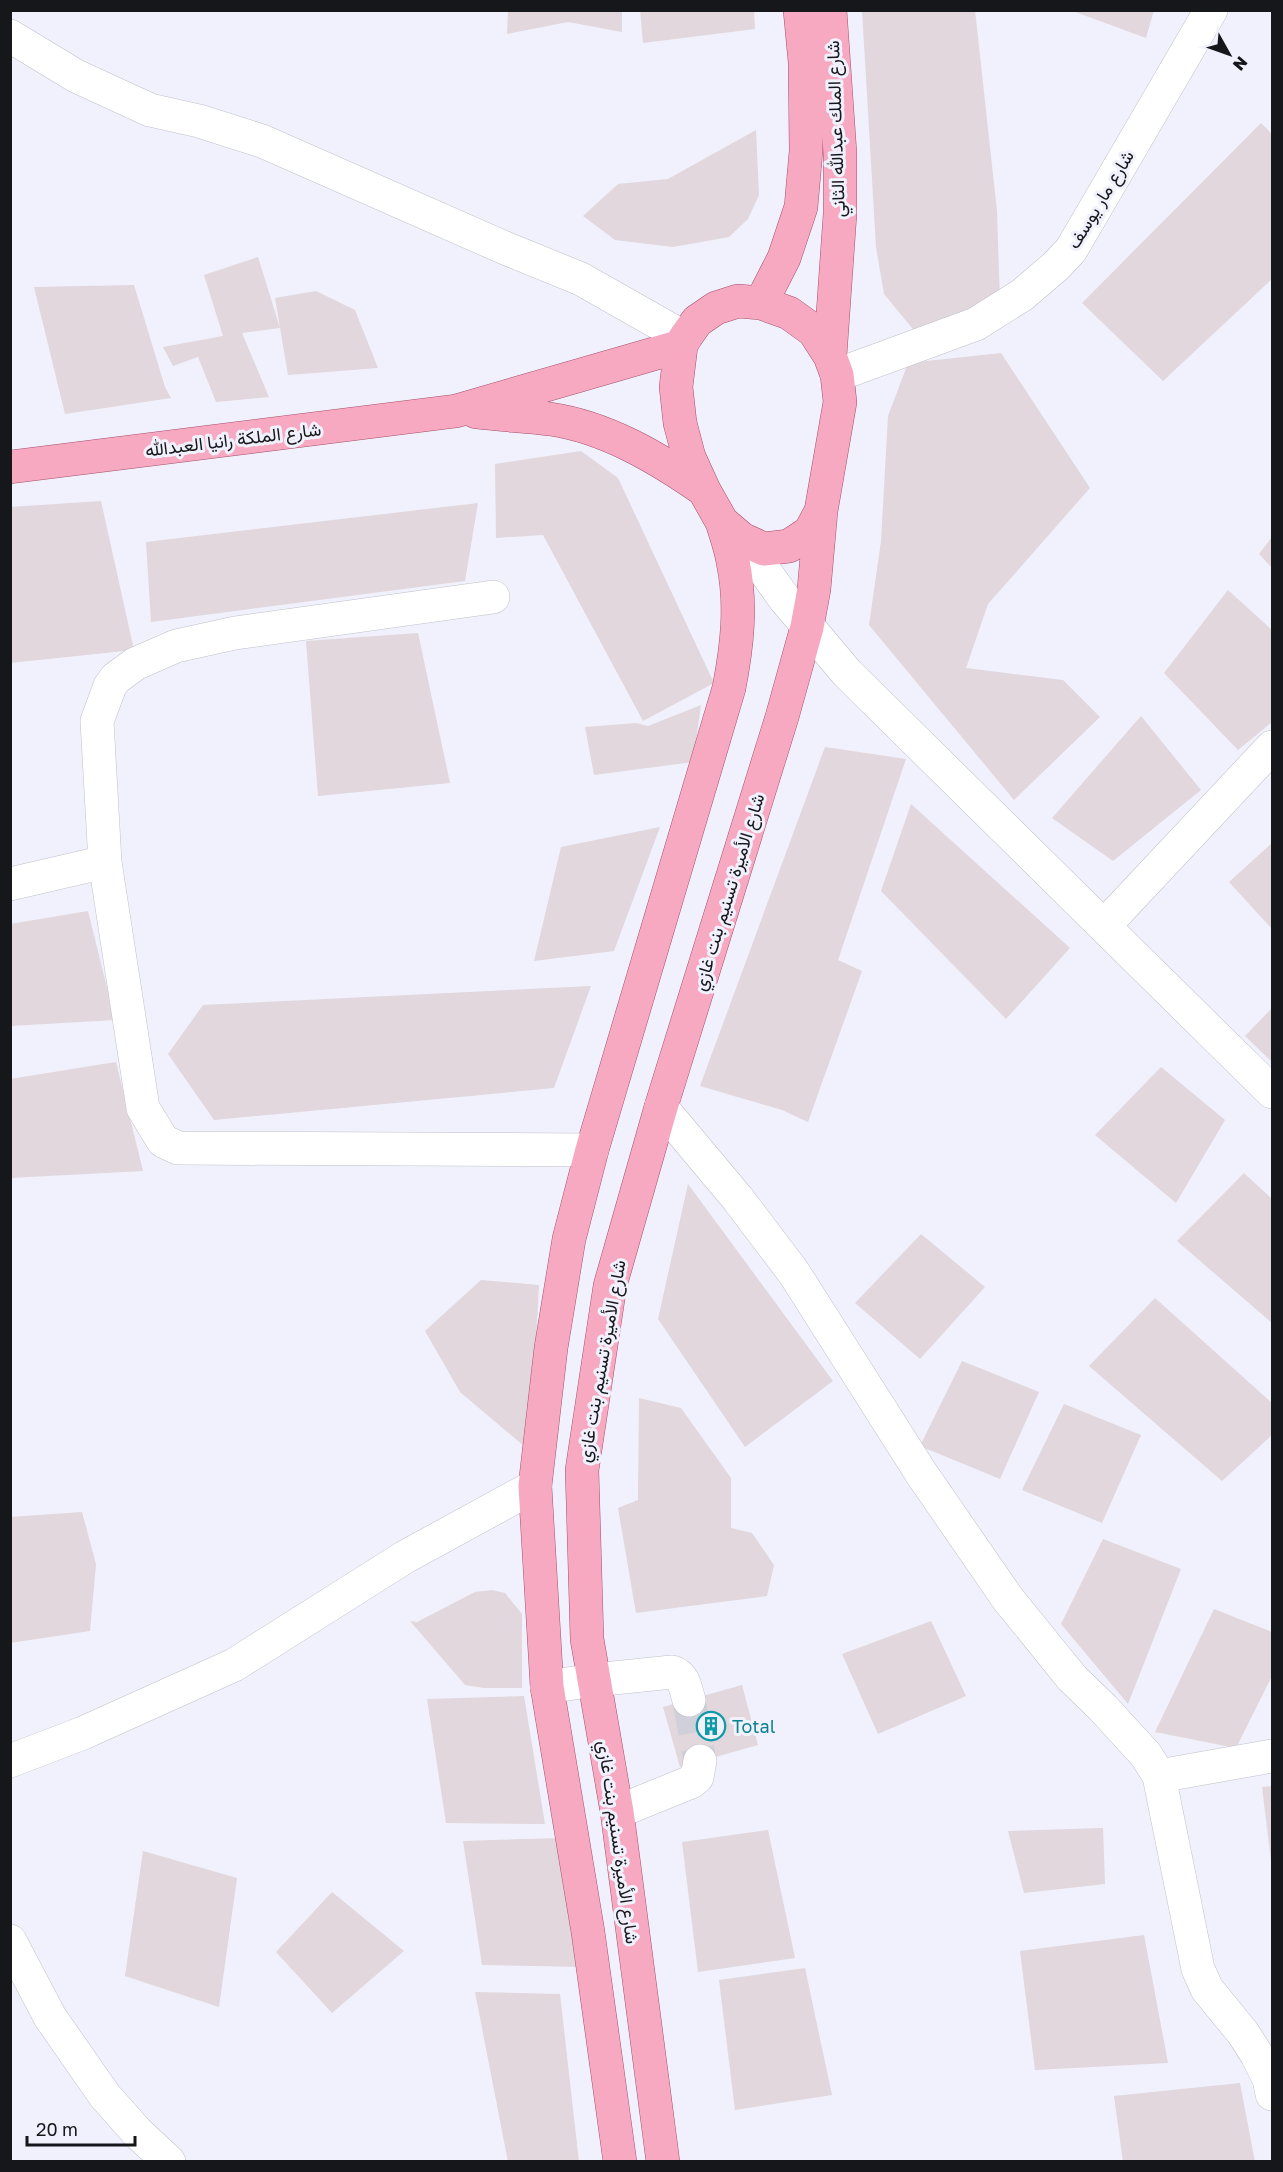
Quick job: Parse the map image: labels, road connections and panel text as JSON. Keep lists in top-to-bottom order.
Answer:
{
  "streets": {
    "main road": ["شارع الملك عبدالله الثاني", "شارع الملكة رانيا العبدالله", "شارع الأميرة تسنيم بنت غازي"],
    "street": ["شارع مار يوسف"]
  },
  "crossings": [
    ["شارع الملك عبدالله الثاني", "شارع مار يوسف"],
    ["شارع الملك عبدالله الثاني", "شارع الملكة رانيا العبدالله"],
    ["شارع الملك عبدالله الثاني", "شارع الأميرة تسنيم بنت غازي"],
    ["شارع مار يوسف", "شارع الملكة رانيا العبدالله"],
    ["شارع مار يوسف", "شارع الأميرة تسنيم بنت غازي"],
    ["شارع الملكة رانيا العبدالله", "شارع الأميرة تسنيم بنت غازي"]
  ],
  "places": {
    "building": ["Total"]
  },
  "scale_bar": "20 m",
  "north": "bottom right"
}
